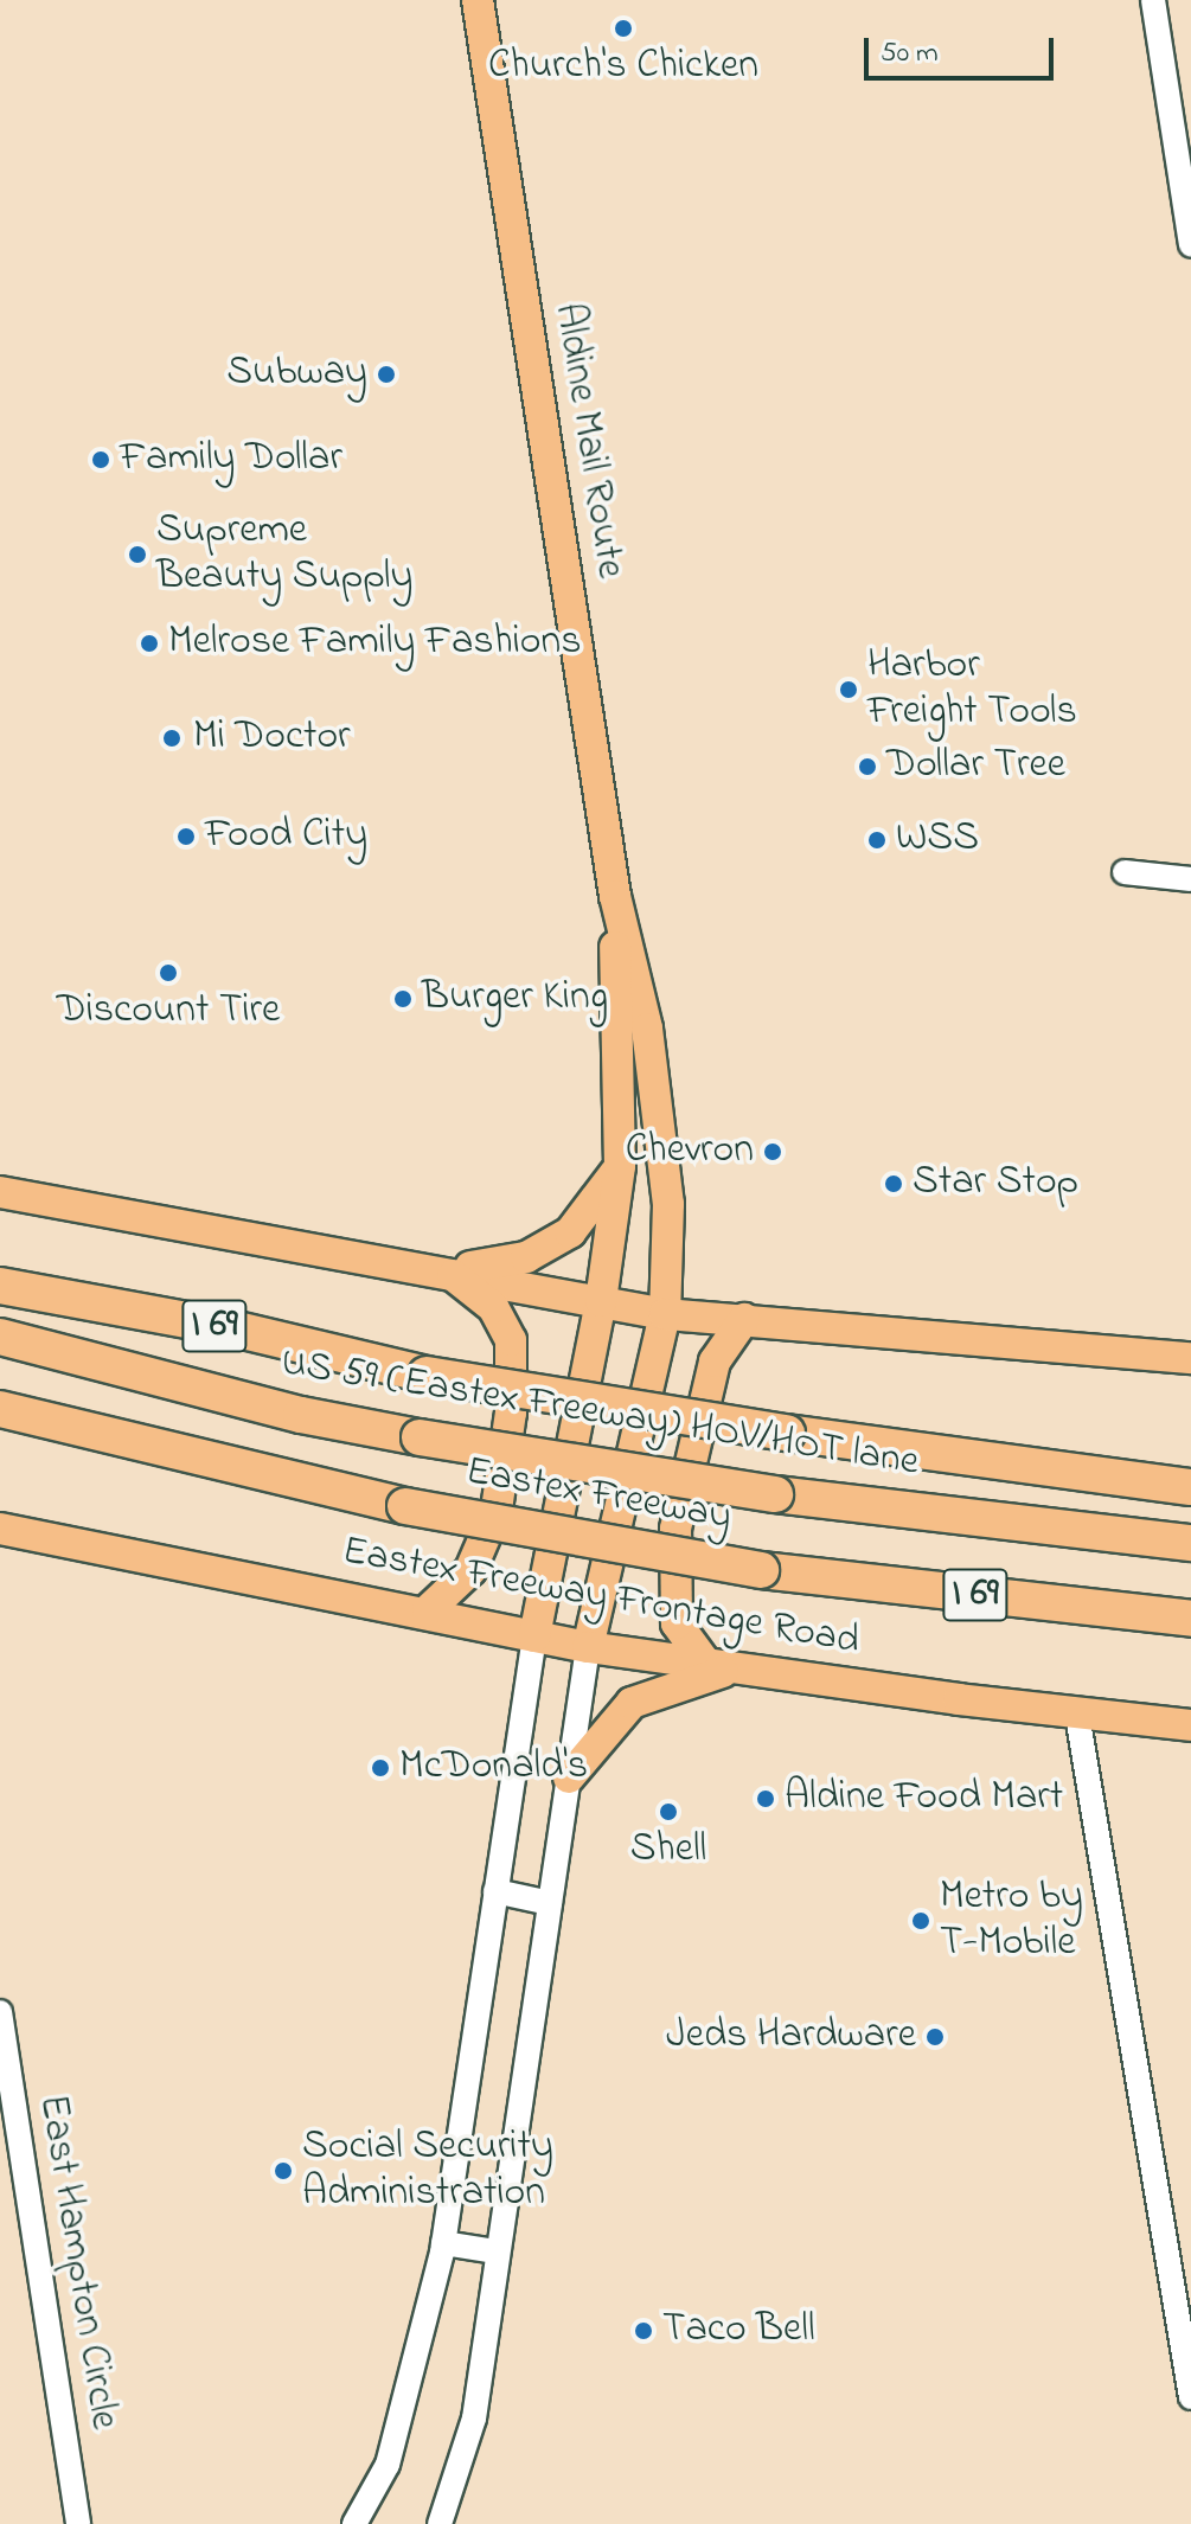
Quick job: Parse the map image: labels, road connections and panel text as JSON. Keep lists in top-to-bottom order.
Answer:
{
  "streets": {
    "highway": ["I 69", "US 59 (Eastex Freeway) HOV/HOT lane", "Eastex Freeway"],
    "main road": ["Aldine Mail Route", "Eastex Freeway Frontage Road"],
    "street": ["East Hampton Circle"]
  },
  "crossings": [
    ["Aldine Mail Route", "Eastex Freeway Frontage Road"]
  ],
  "places": [
    "Church's Chicken",
    "Subway",
    "Family Dollar",
    "Supreme Beauty Supply",
    "Melrose Family Fashions",
    "Harbor Freight Tools",
    "Mi Doctor",
    "Dollar Tree",
    "Food City",
    "WSS",
    "Discount Tire",
    "Burger King",
    "Chevron",
    "Star Stop",
    "McDonald's",
    "Aldine Food Mart",
    "Shell",
    "Metro by T-Mobile",
    "Jeds Hardware",
    "Social Security Administration",
    "Taco Bell"
  ],
  "scale_bar": "50 m"
}
